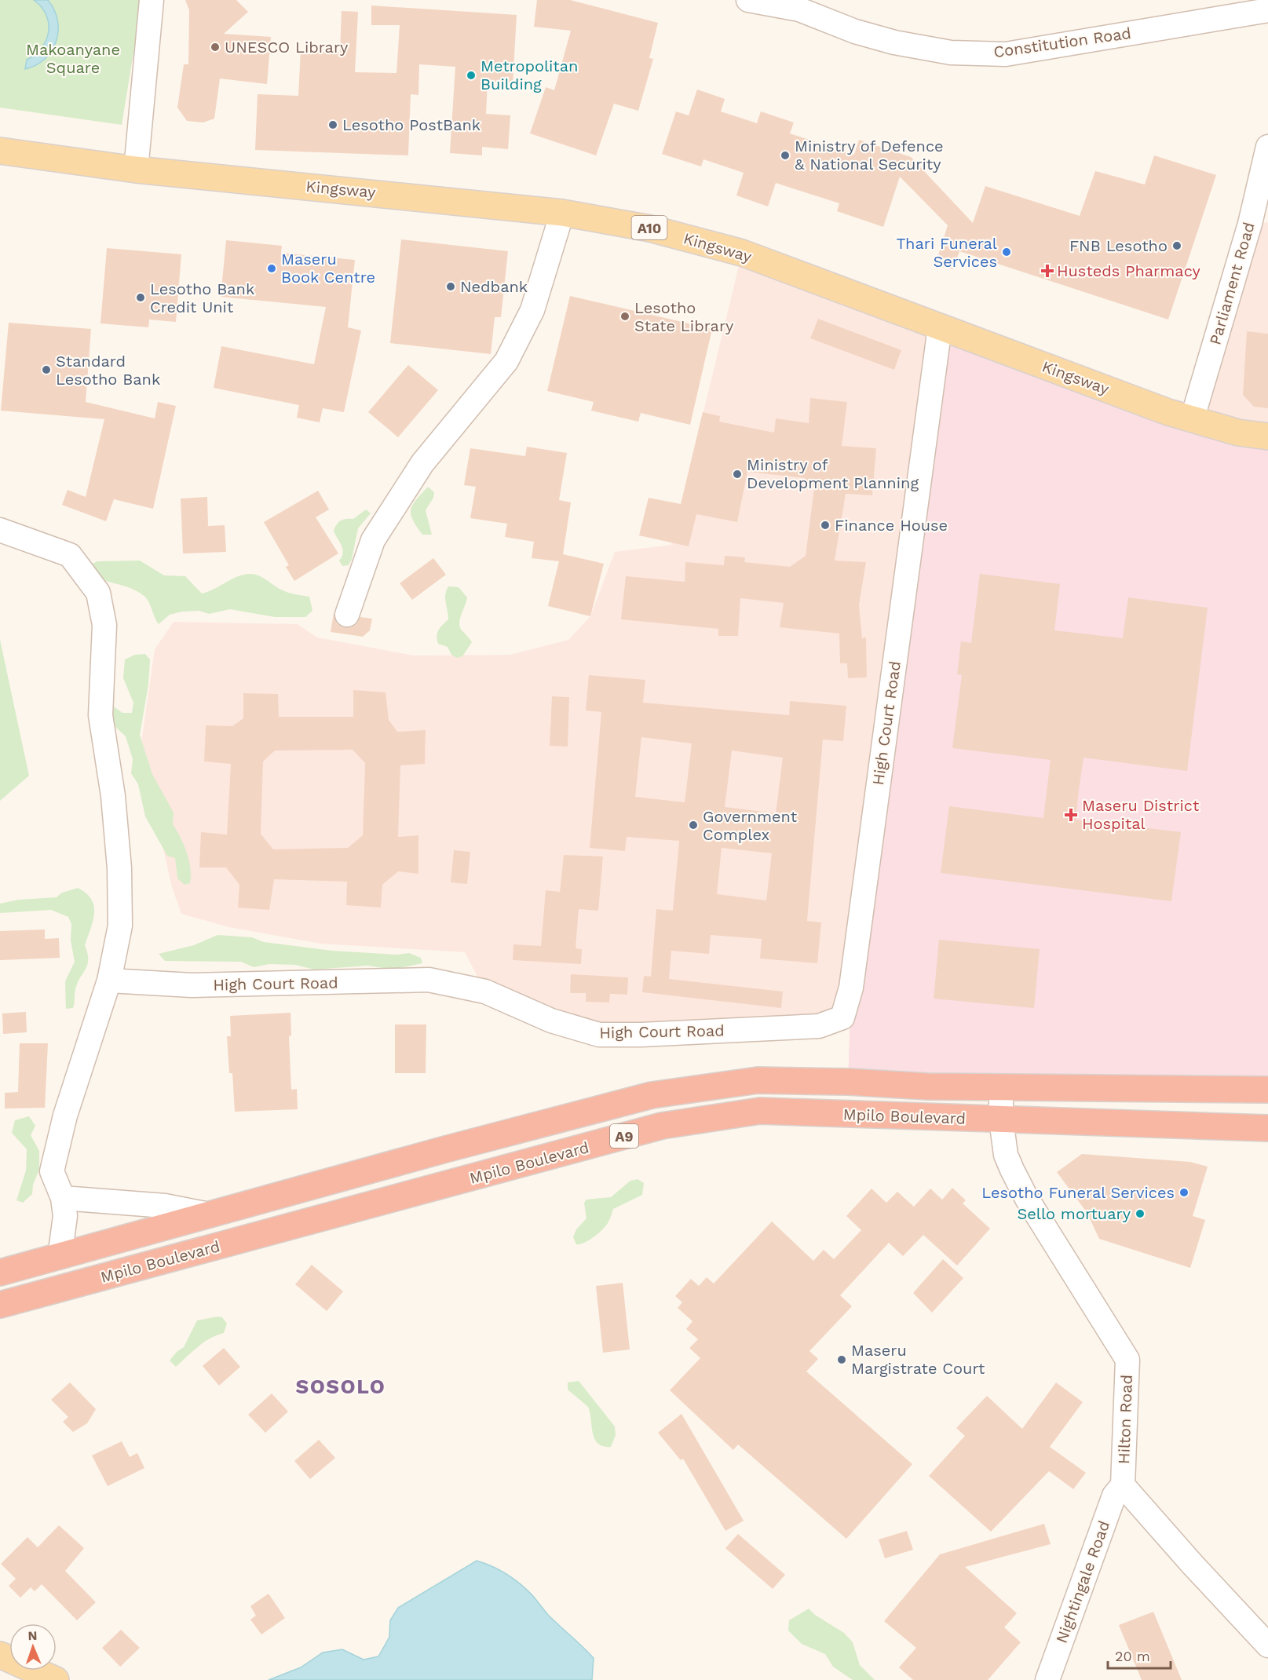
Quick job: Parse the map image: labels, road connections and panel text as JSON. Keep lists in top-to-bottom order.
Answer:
{
  "streets": {
    "highway": ["Mpilo Boulevard", "A9"],
    "main road": ["Kingsway", "A10"],
    "street": [
      "Constitution Road",
      "Parliament Road",
      "High Court Road",
      "Hilton Road",
      "Nightingale Road"
    ]
  },
  "crossings": [
    ["Kingsway", "Parliament Road"],
    ["Kingsway", "High Court Road"],
    ["Mpilo Boulevard", "Hilton Road"],
    ["Hilton Road", "Nightingale Road"]
  ],
  "districts": ["SOSOLO"],
  "parks": ["Makoanyane Square"],
  "places": {
    "other": [
      "UNESCO Library",
      "Metropolitan Building",
      "Lesotho PostBank",
      "Ministry of Defence & National Security",
      "FNB Lesotho",
      "Thari Funeral Services",
      "Maseru Book Centre",
      "Nedbank",
      "Lesotho Bank Credit Unit",
      "Lesotho State Library",
      "Standard Lesotho Bank",
      "Ministry of Development Planning",
      "Finance House",
      "Government Complex",
      "Lesotho Funeral Services",
      "Sello mortuary",
      "Maseru Margistrate Court"
    ],
    "health": ["Husteds Pharmacy", "Maseru District Hospital"]
  },
  "scale_bar": "20 m",
  "north": "top"
}
